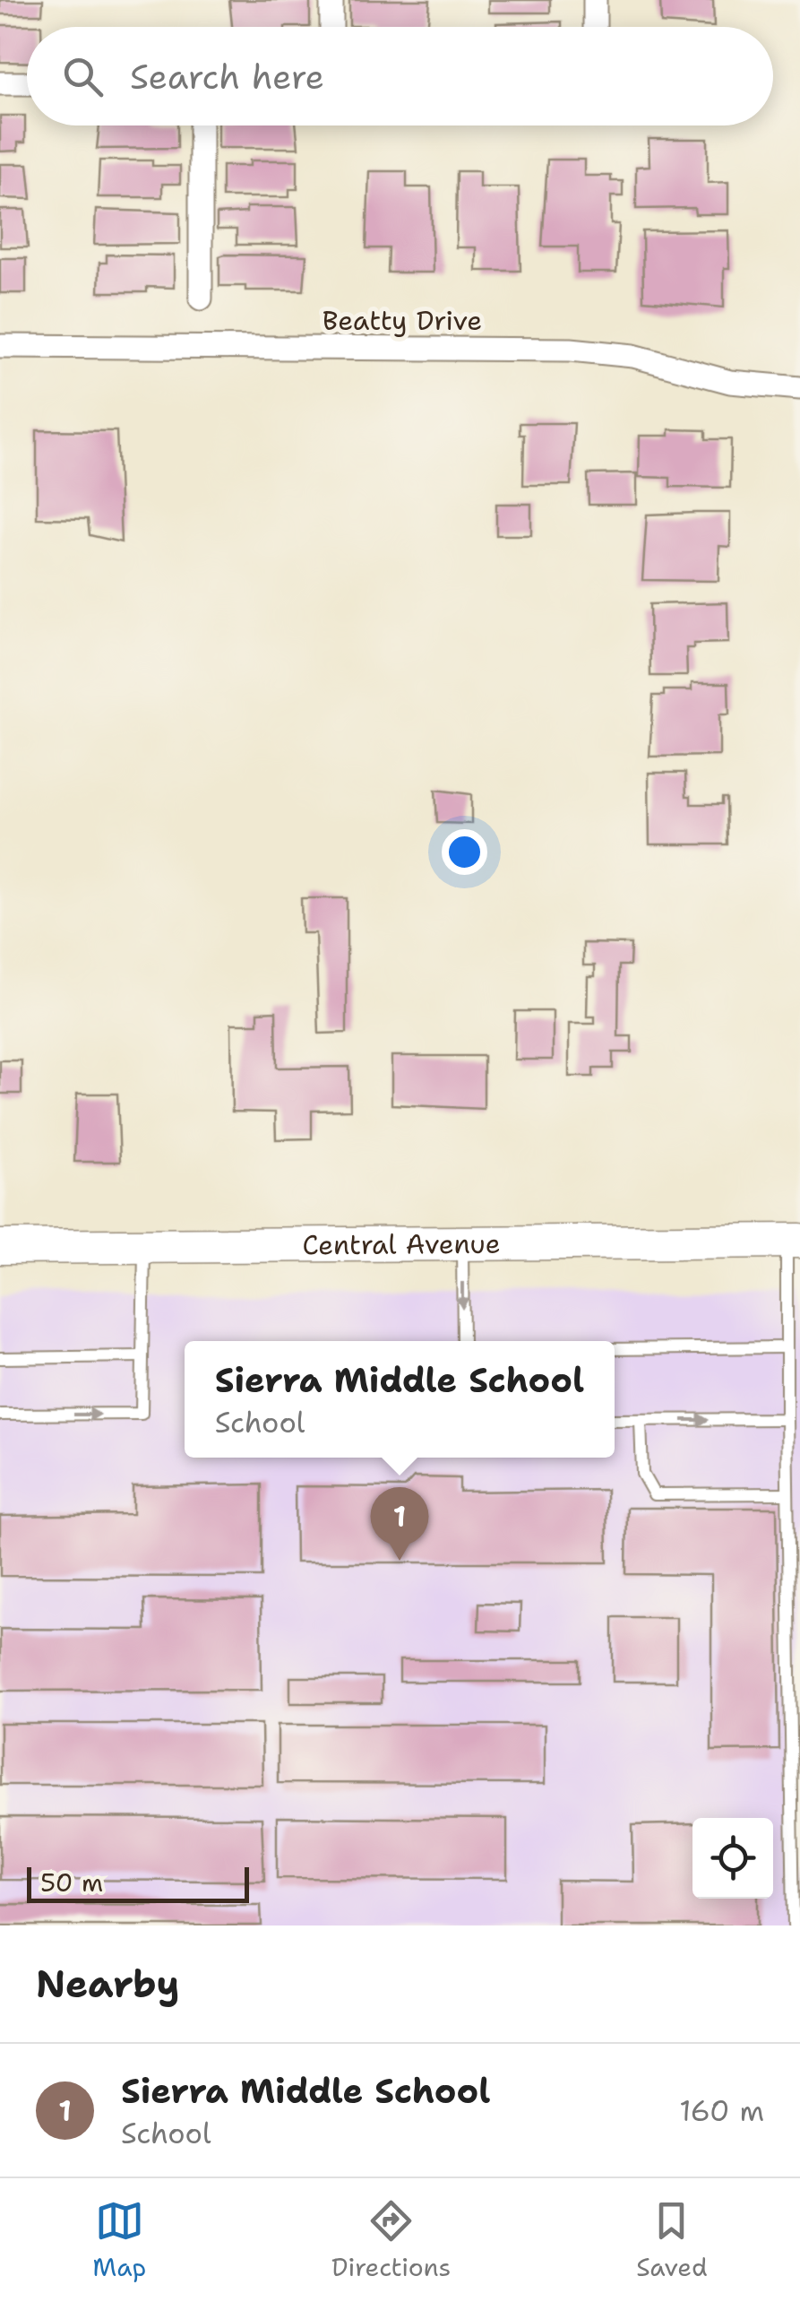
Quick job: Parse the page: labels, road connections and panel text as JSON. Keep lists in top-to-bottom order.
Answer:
{
  "streets": {
    "main road": ["Central Avenue"],
    "street": ["Beatty Drive"]
  },
  "scale_bar": "50 m",
  "page": {
    "search": "Search here",
    "popup": ["Sierra Middle School", "School"],
    "pins": "1",
    "scale": "50 m",
    "heading": "Nearby",
    "list": [
      {
        "mark": "1",
        "name": "Sierra Middle School",
        "note": "School",
        "value": "160 m"
      }
    ],
    "nav": ["Map", "Directions", "Saved"]
  }
}
